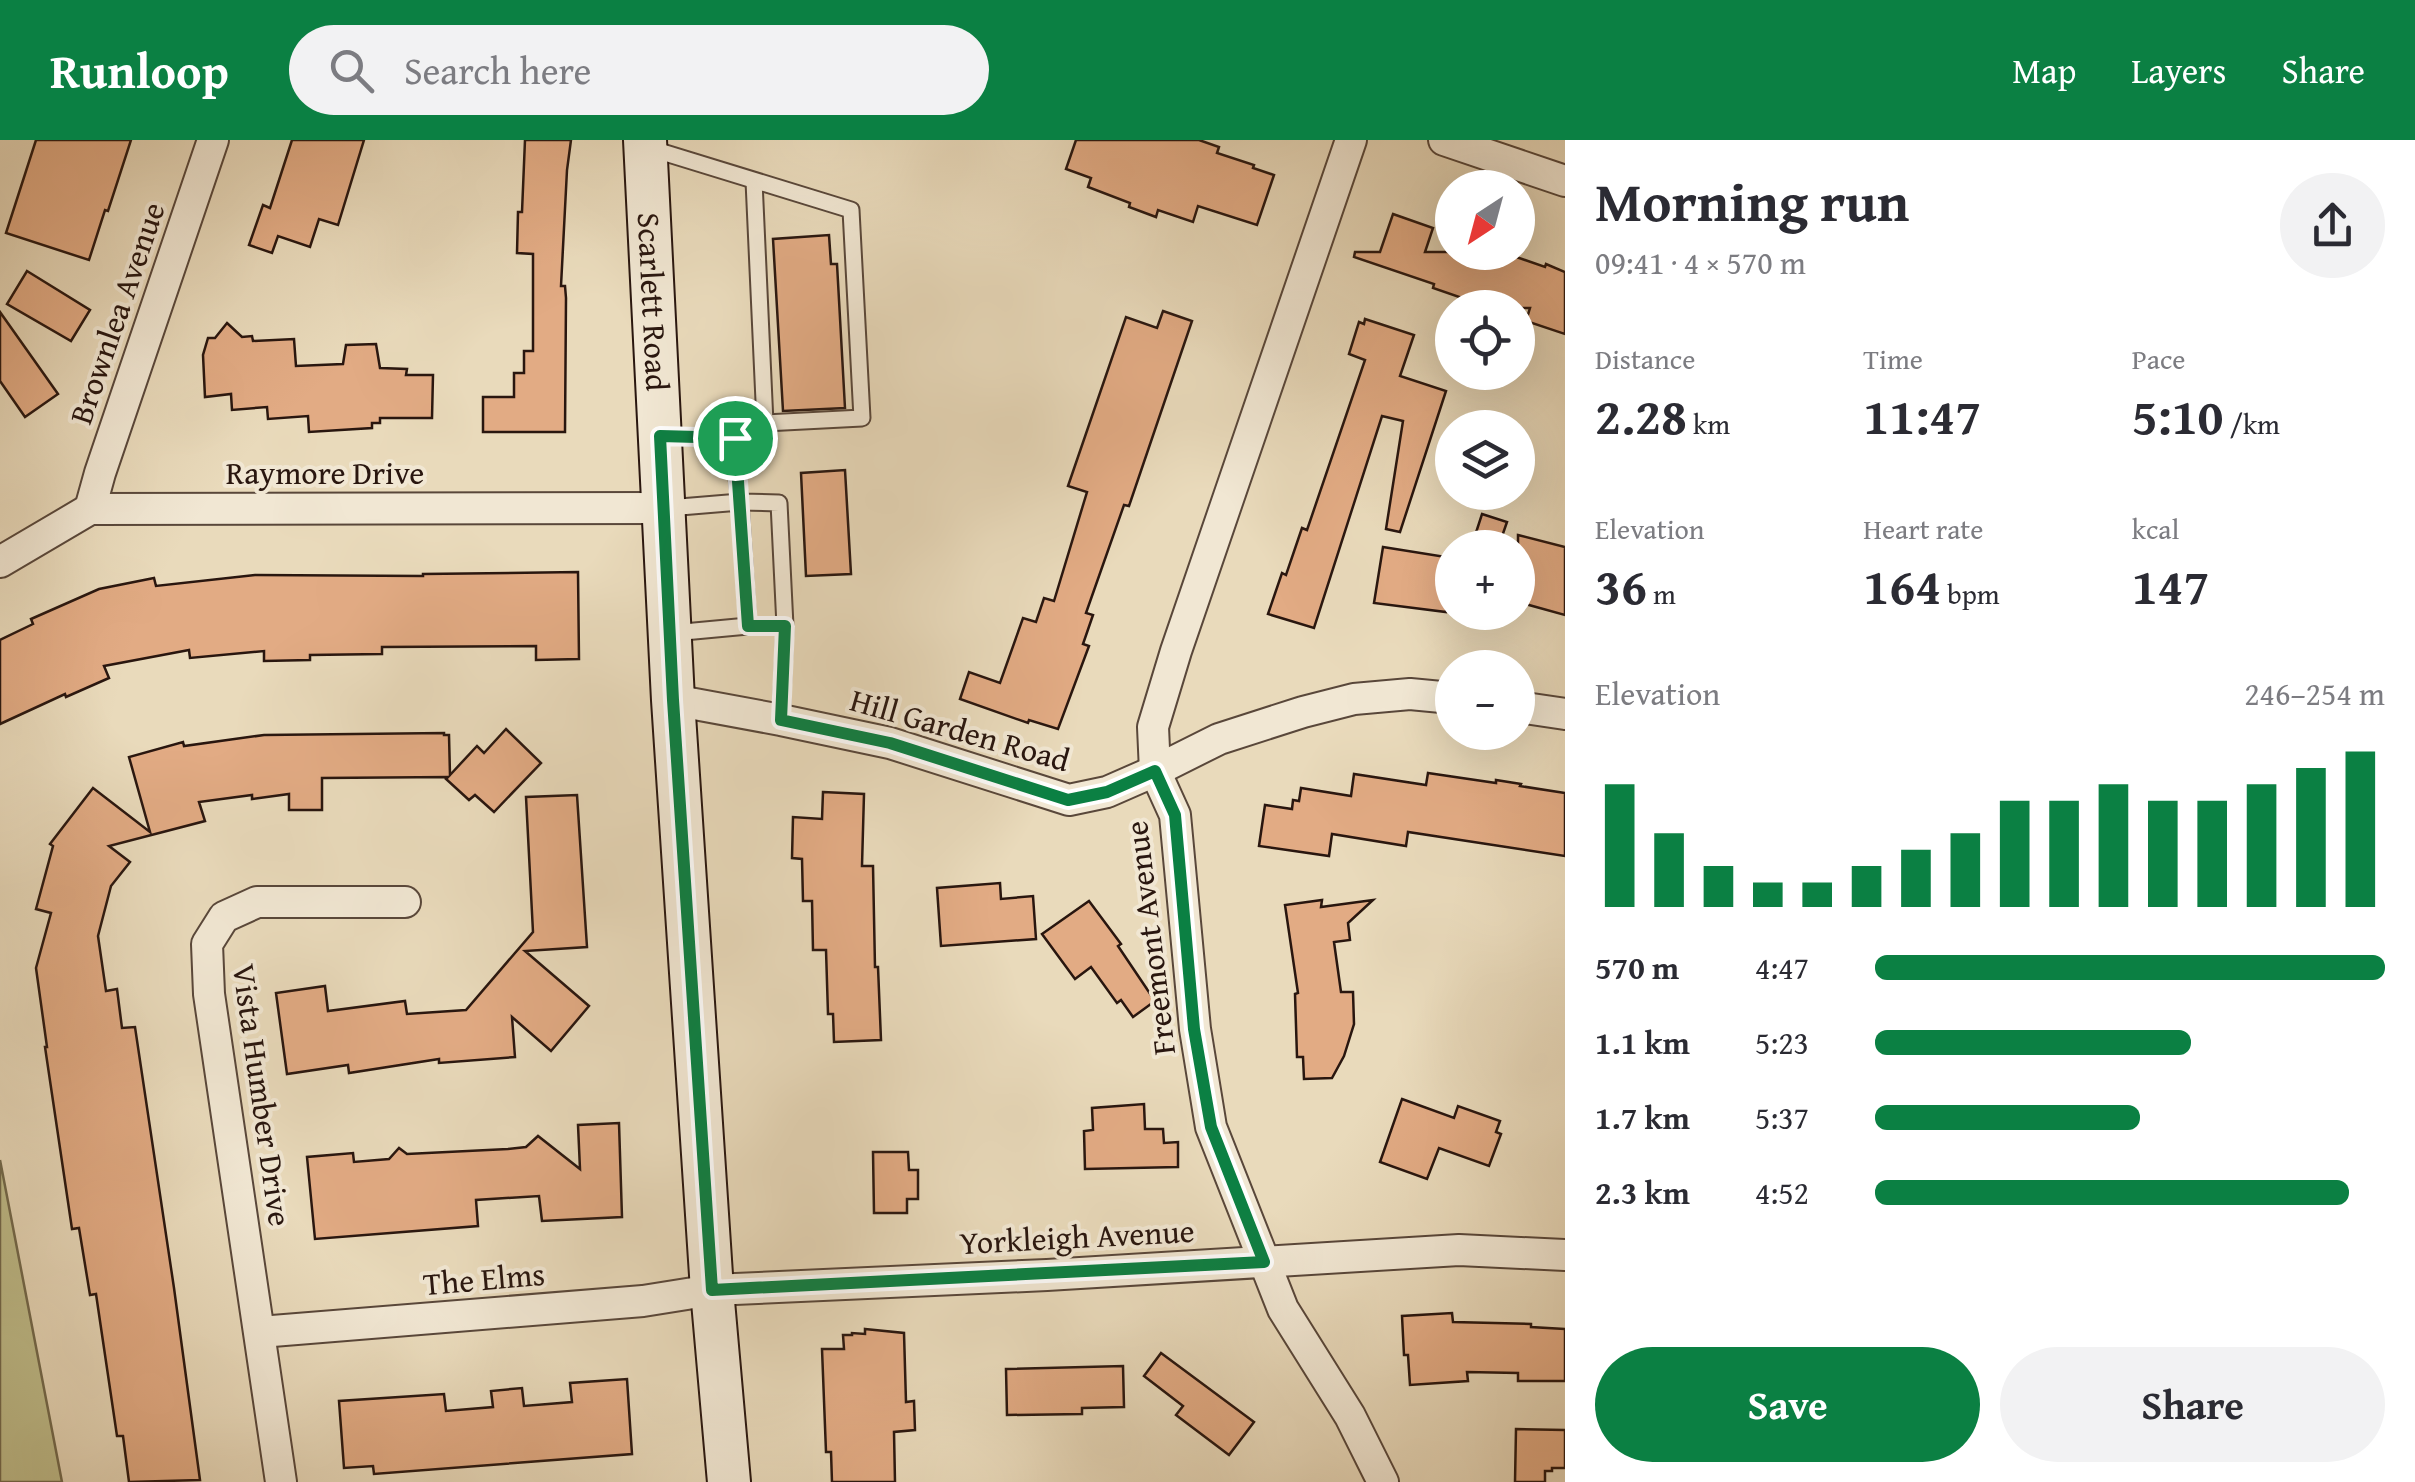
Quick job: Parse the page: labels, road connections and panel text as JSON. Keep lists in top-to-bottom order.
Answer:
{
  "streets": {
    "main road": ["Scarlett Road"],
    "street": [
      "Brownlea Avenue",
      "Raymore Drive",
      "Hill Garden Road",
      "Freemont Avenue",
      "Vista Humber Drive",
      "Yorkleigh Avenue",
      "The Elms"
    ]
  },
  "crossings": [
    ["Scarlett Road", "Raymore Drive"],
    ["Scarlett Road", "Hill Garden Road"],
    ["Scarlett Road", "Yorkleigh Avenue"],
    ["Scarlett Road", "The Elms"],
    ["Brownlea Avenue", "Raymore Drive"],
    ["Hill Garden Road", "Freemont Avenue"],
    ["Freemont Avenue", "Yorkleigh Avenue"],
    ["Vista Humber Drive", "The Elms"],
    ["Yorkleigh Avenue", "The Elms"]
  ],
  "north": "bottom left",
  "page": {
    "header": "Runloop",
    "search": "Search here",
    "nav": ["Map", "Layers", "Share"],
    "heading": ["Morning run", "09:41 · 4 × 570 m"],
    "map_buttons": ["+", "−"],
    "stats": [
      ["Distance", "2.28 km"],
      ["Time", "11:47"],
      ["Pace", "5:10 /km"],
      ["Elevation", "36 m"],
      ["Heart rate", "164 bpm"],
      ["kcal", "147"]
    ],
    "chart": ["Elevation", "246–254 m"],
    "list": [
      {
        "name": "570 m",
        "note": "4:47"
      },
      {
        "name": "1.1 km",
        "note": "5:23"
      },
      {
        "name": "1.7 km",
        "note": "5:37"
      },
      {
        "name": "2.3 km",
        "note": "4:52"
      }
    ],
    "buttons": ["Save", "Share"]
  }
}
